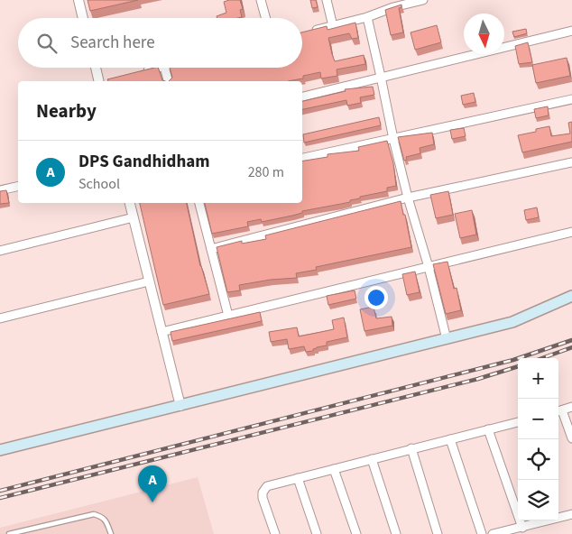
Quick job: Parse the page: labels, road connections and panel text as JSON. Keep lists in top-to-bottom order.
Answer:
{
  "north": "bottom",
  "page": {
    "search": "Search here",
    "heading": "Nearby",
    "list": [
      {
        "mark": "A",
        "name": "DPS Gandhidham",
        "note": "School",
        "value": "280 m"
      }
    ],
    "map_buttons": ["+", "−"],
    "pins": "A"
  }
}
